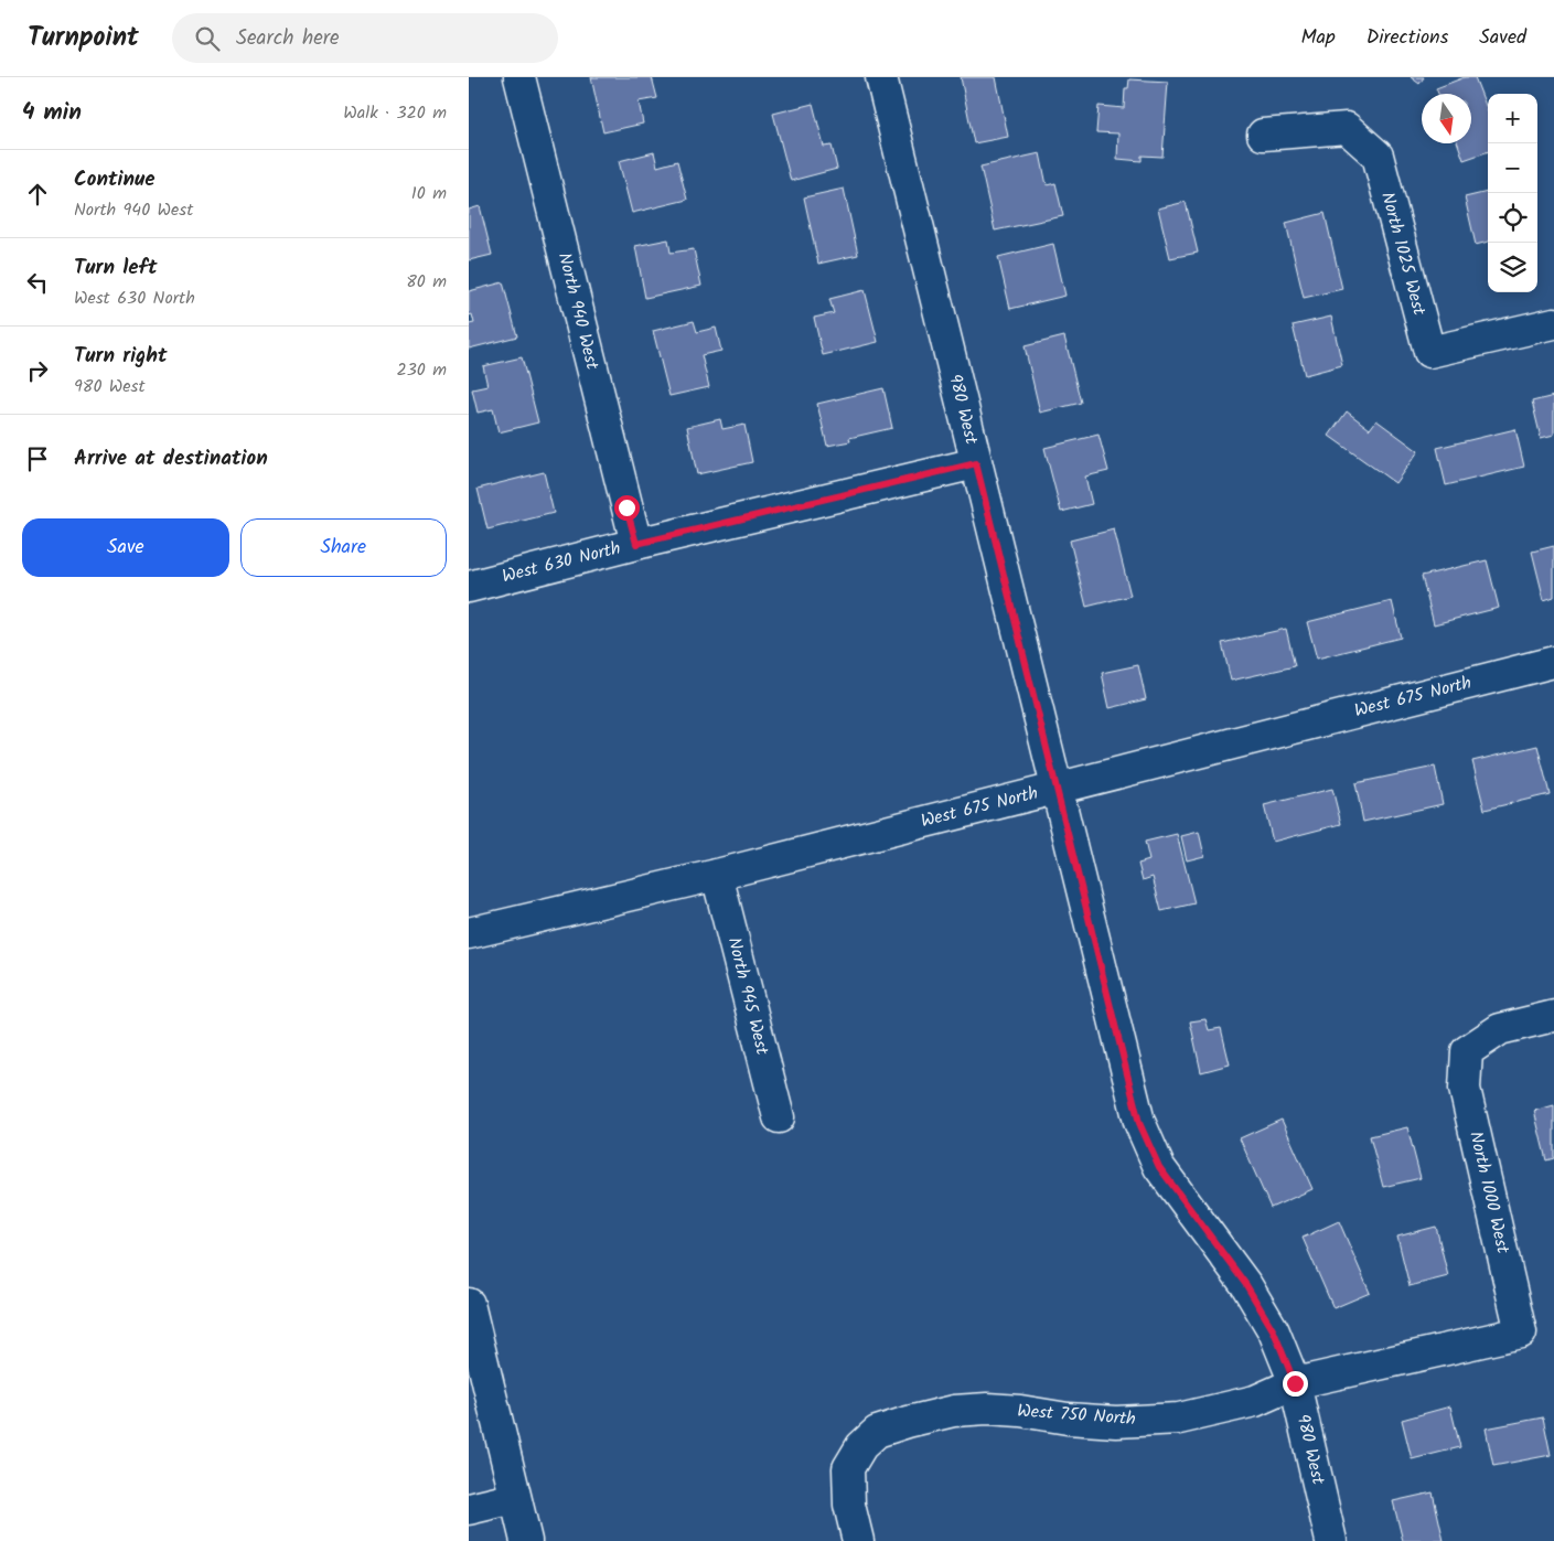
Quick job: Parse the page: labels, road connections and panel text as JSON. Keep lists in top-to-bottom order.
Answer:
{
  "streets": {
    "street": [
      "North 1025 West",
      "North 940 West",
      "980 West",
      "West 630 North",
      "West 675 North",
      "North 945 West",
      "North 1000 West",
      "West 750 North"
    ]
  },
  "crossings": [
    ["North 940 West", "West 630 North"],
    ["980 West", "West 630 North"],
    ["980 West", "West 675 North"],
    ["980 West", "West 750 North"],
    ["West 675 North", "North 945 West"],
    ["North 1000 West", "West 750 North"]
  ],
  "north": "bottom",
  "page": {
    "header": "Turnpoint",
    "search": "Search here",
    "nav": ["Map", "Directions", "Saved"],
    "heading": ["4 min", "Walk · 320 m"],
    "map_buttons": ["+", "−"],
    "list": [
      ["Continue", "North 940 West", "10 m"],
      ["Turn left", "West 630 North", "80 m"],
      ["Turn right", "980 West", "230 m"],
      "Arrive at destination"
    ],
    "buttons": ["Save", "Share"]
  }
}
